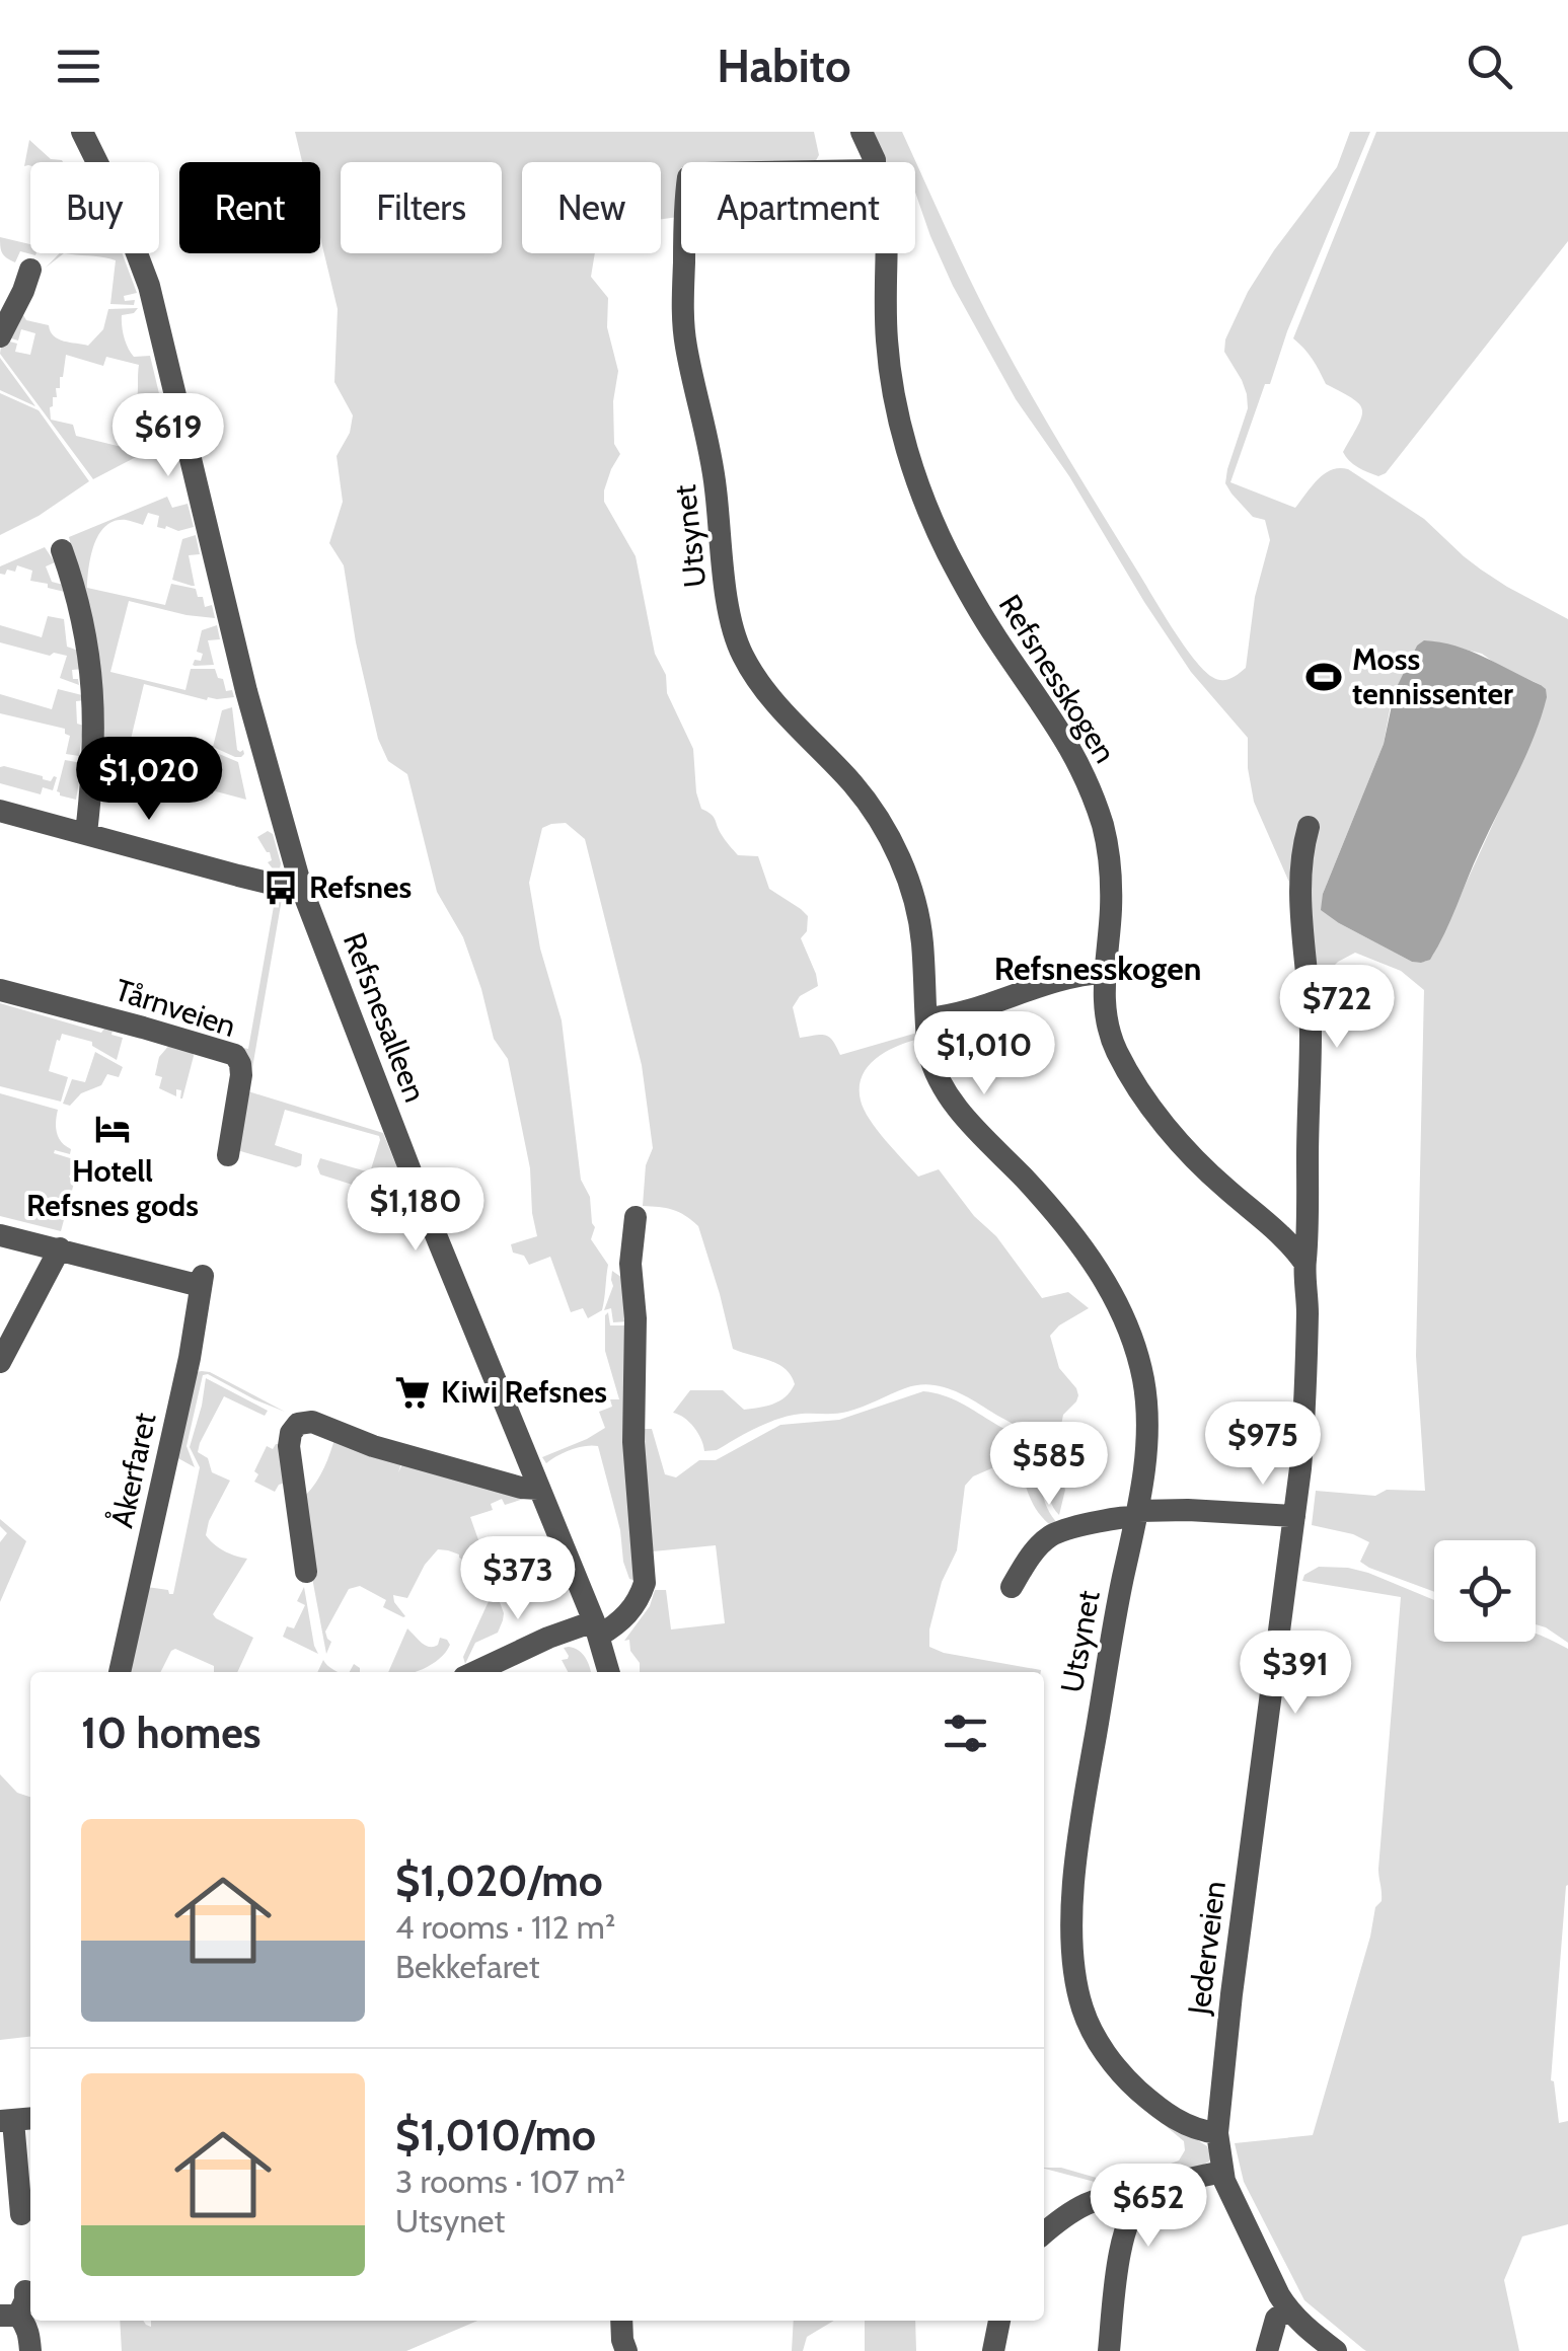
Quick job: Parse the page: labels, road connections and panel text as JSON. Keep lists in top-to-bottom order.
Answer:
{
  "streets": {
    "street": [
      "Utsynet",
      "Refsnesskogen",
      "Tårnveien",
      "Refsnesalleen",
      "Åkerfaret",
      "Jederveien"
    ]
  },
  "crossings": [
    ["Utsynet", "Jederveien"],
    ["Refsnesskogen", "Jederveien"]
  ],
  "districts": ["Refsnesskogen"],
  "places": {
    "sports": ["Moss tennissenter"],
    "bus stop": ["Refsnes"],
    "hotel": ["Hotell Refsnes gods"],
    "supermarket": ["Kiwi Refsnes"]
  },
  "page": {
    "header": "Habito",
    "chip": [
      "Buy",
      "Rent",
      "Filters",
      "New",
      "Apartment"
    ],
    "price": [
      "$619",
      "$1,020",
      "$722",
      "$1,010",
      "$1,180",
      "$975",
      "$585",
      "$373",
      "$391",
      "$652"
    ],
    "heading": "10 homes",
    "list": [
      {
        "name": "$1,020/mo",
        "note": "4 rooms · 112 m² · Bekkefaret"
      },
      {
        "name": "$1,010/mo",
        "note": "3 rooms · 107 m² · Utsynet"
      }
    ]
  }
}
